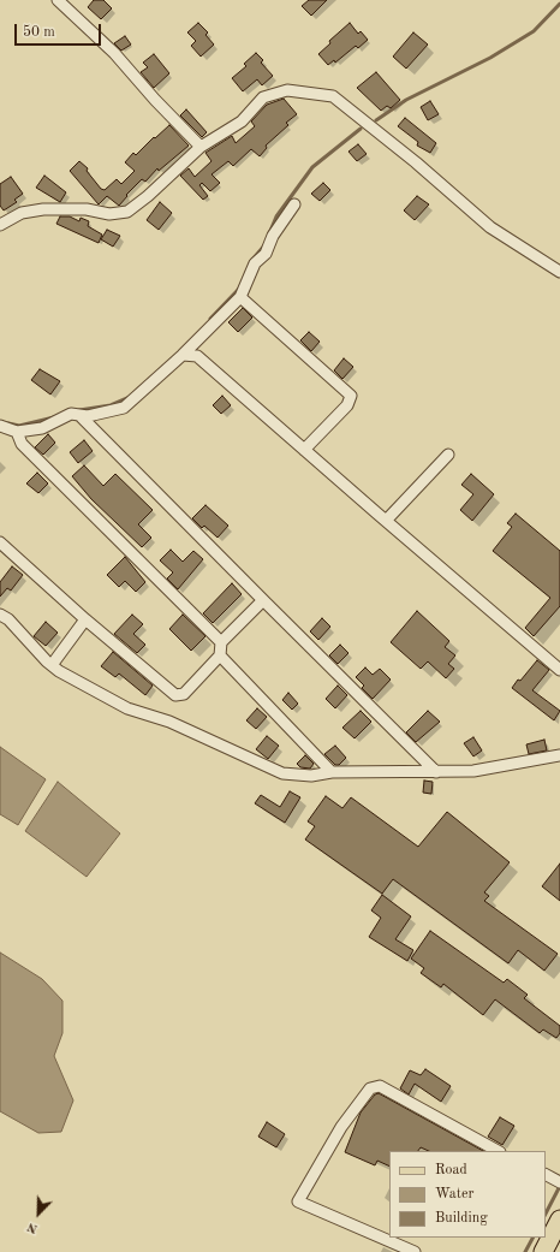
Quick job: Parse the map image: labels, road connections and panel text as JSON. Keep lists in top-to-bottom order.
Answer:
{
  "legend": ["Road", "Water", "Building"],
  "scale_bar": "50 m",
  "north": "bottom left"
}
